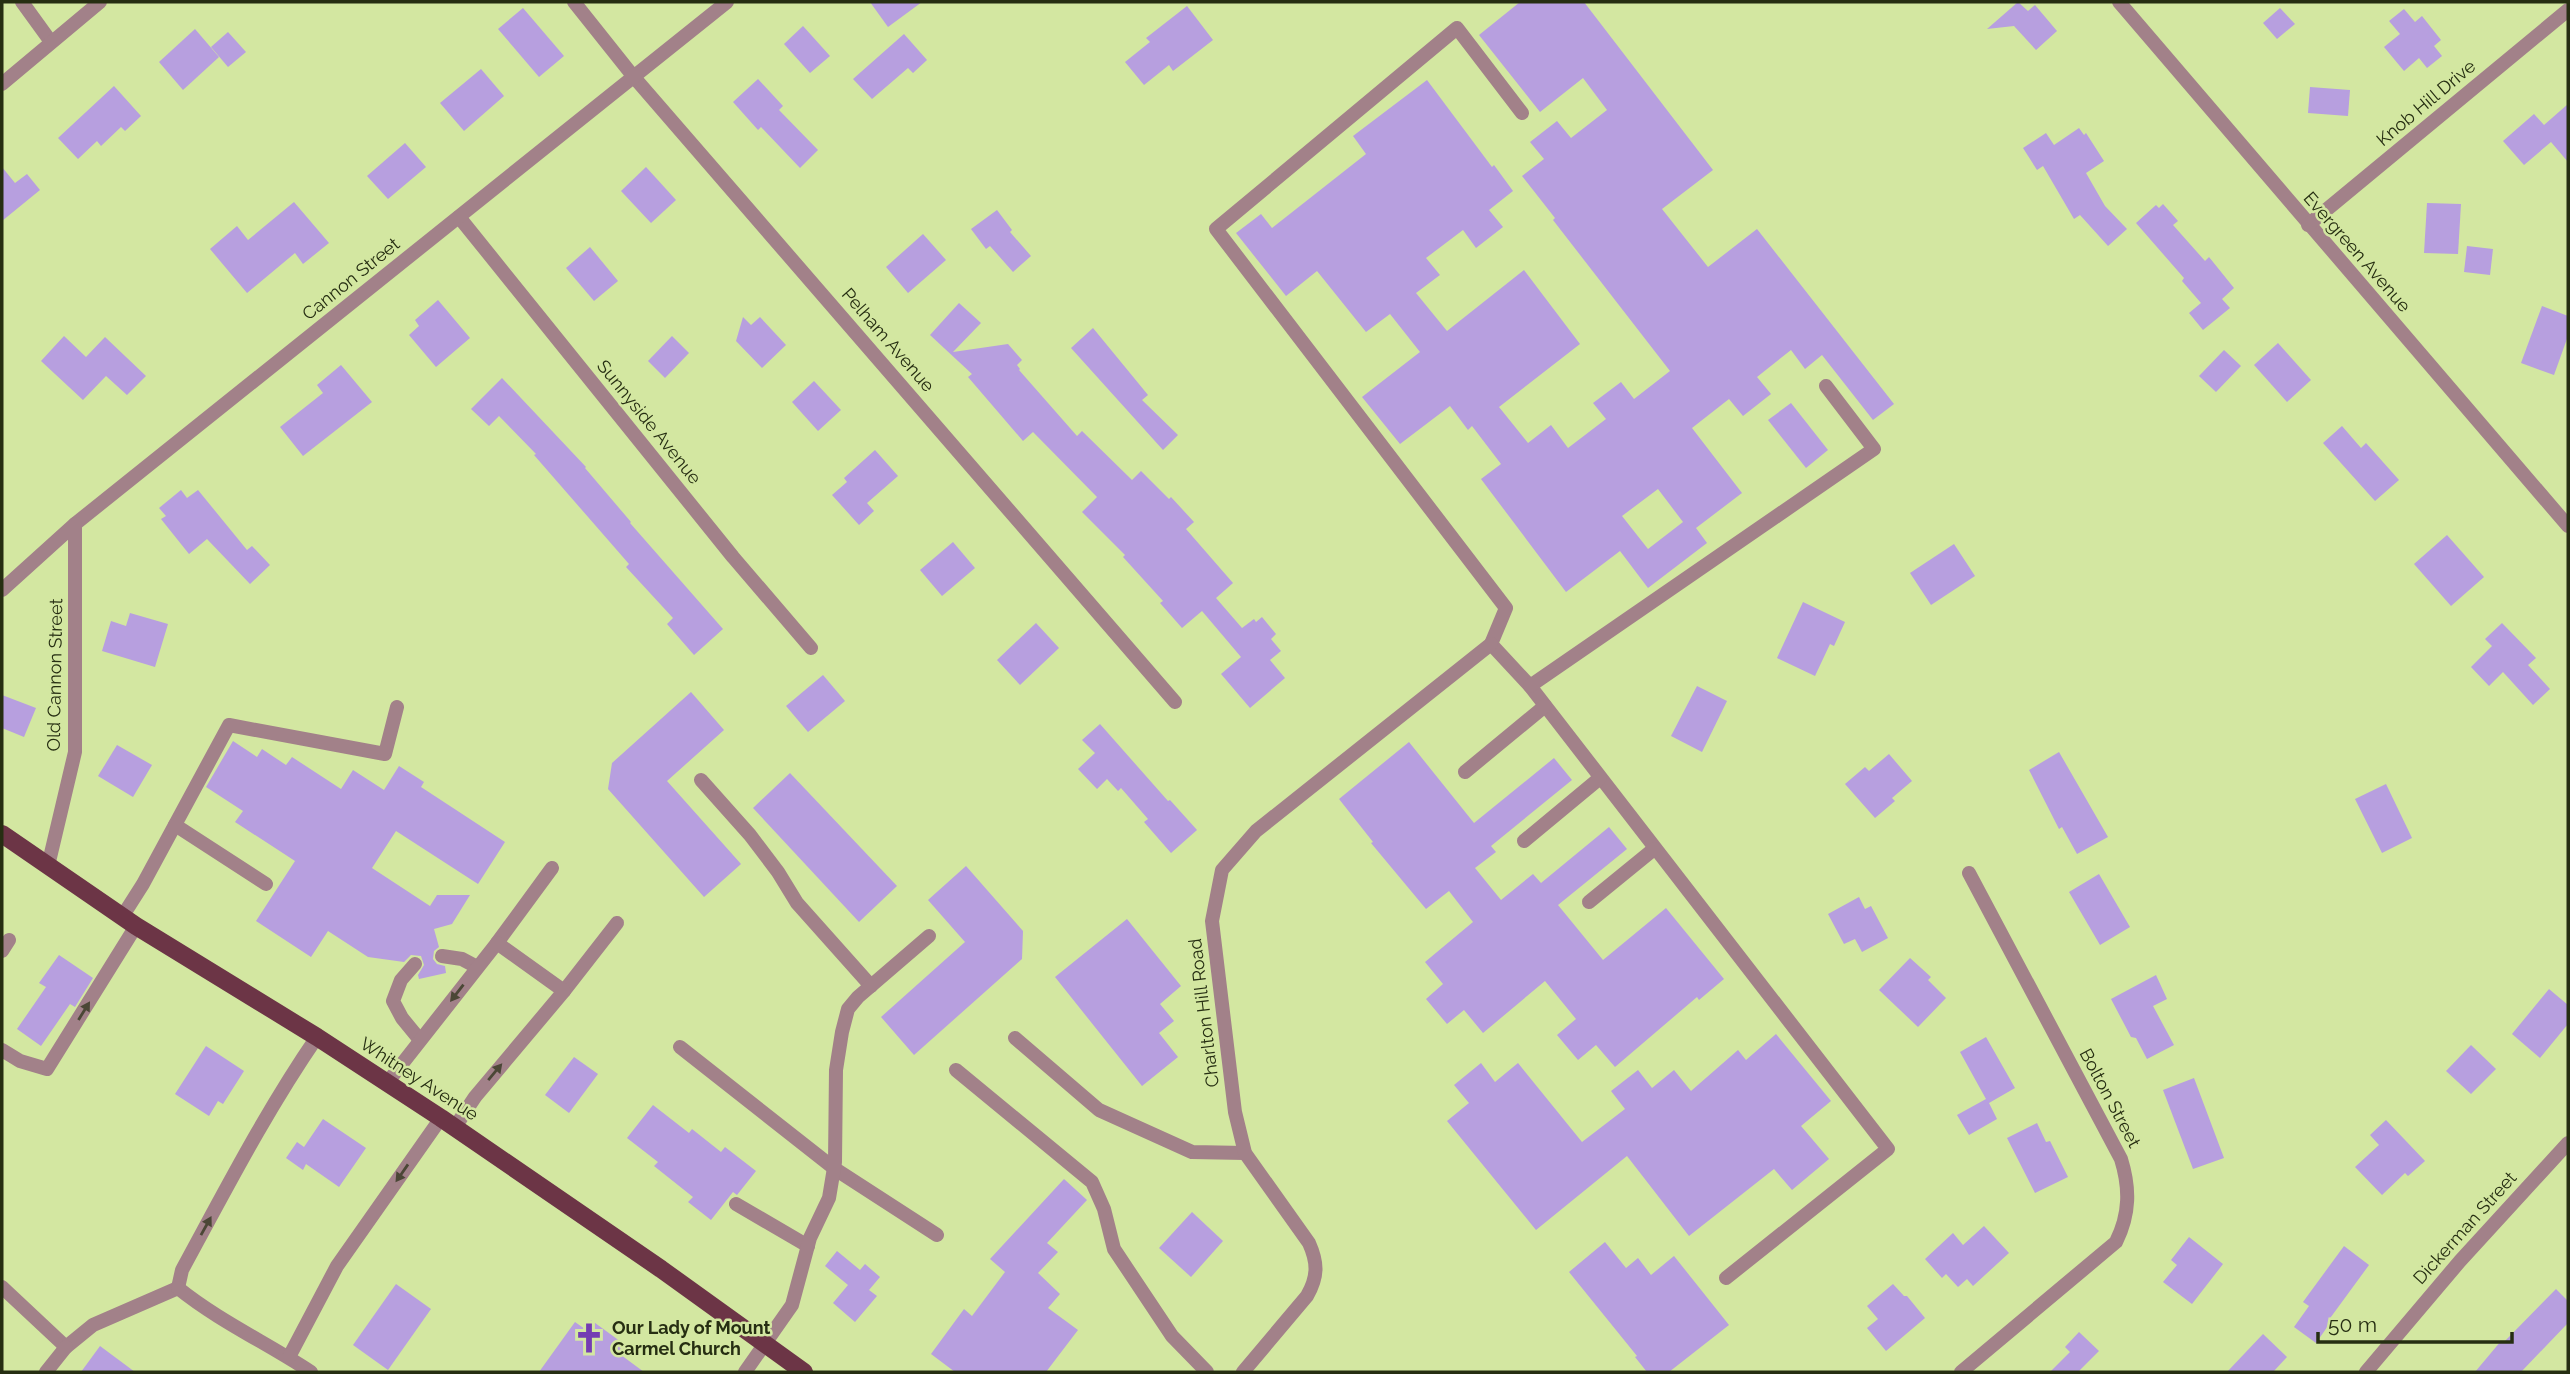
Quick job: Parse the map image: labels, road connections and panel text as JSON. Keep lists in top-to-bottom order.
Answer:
{
  "streets": {
    "main road": ["Whitney Avenue"],
    "street": [
      "Knob Hill Drive",
      "Evergreen Avenue",
      "Cannon Street",
      "Pelham Avenue",
      "Sunnyside Avenue",
      "Old Cannon Street",
      "Charlton Hill Road",
      "Bolton Street",
      "Dickerman Street"
    ]
  },
  "crossings": [
    ["Knob Hill Drive", "Evergreen Avenue"],
    ["Cannon Street", "Pelham Avenue"],
    ["Cannon Street", "Sunnyside Avenue"],
    ["Cannon Street", "Old Cannon Street"],
    ["Old Cannon Street", "Whitney Avenue"]
  ],
  "places": {
    "church": ["Our Lady of Mount Carmel Church"]
  },
  "scale_bar": "50 m"
}
